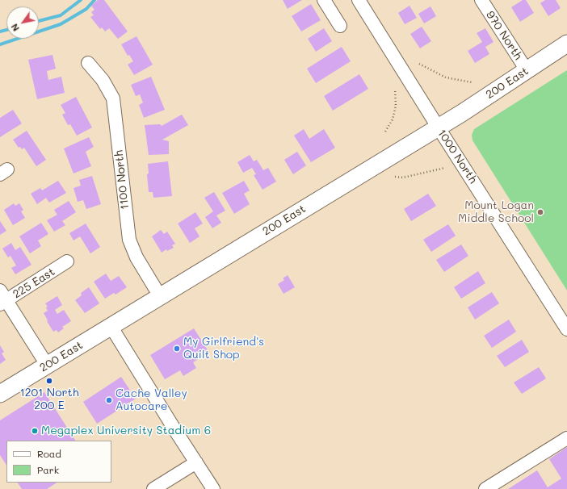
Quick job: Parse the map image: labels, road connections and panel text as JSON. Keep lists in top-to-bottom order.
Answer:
{
  "streets": {
    "main road": ["200 East"],
    "street": [
      "970 North",
      "1000 North",
      "1100 North",
      "225 East"
    ]
  },
  "crossings": [
    ["970 North", "200 East"],
    ["200 East", "1000 North"],
    ["200 East", "1100 North"]
  ],
  "places": [
    "Mount Logan Middle School",
    "My Girlfriend's Quilt Shop",
    "1201 North 200 E",
    "Cache Valley Autocare",
    "Megaplex University Stadium 6"
  ],
  "legend": ["Road", "Park"],
  "north": "bottom left"
}
